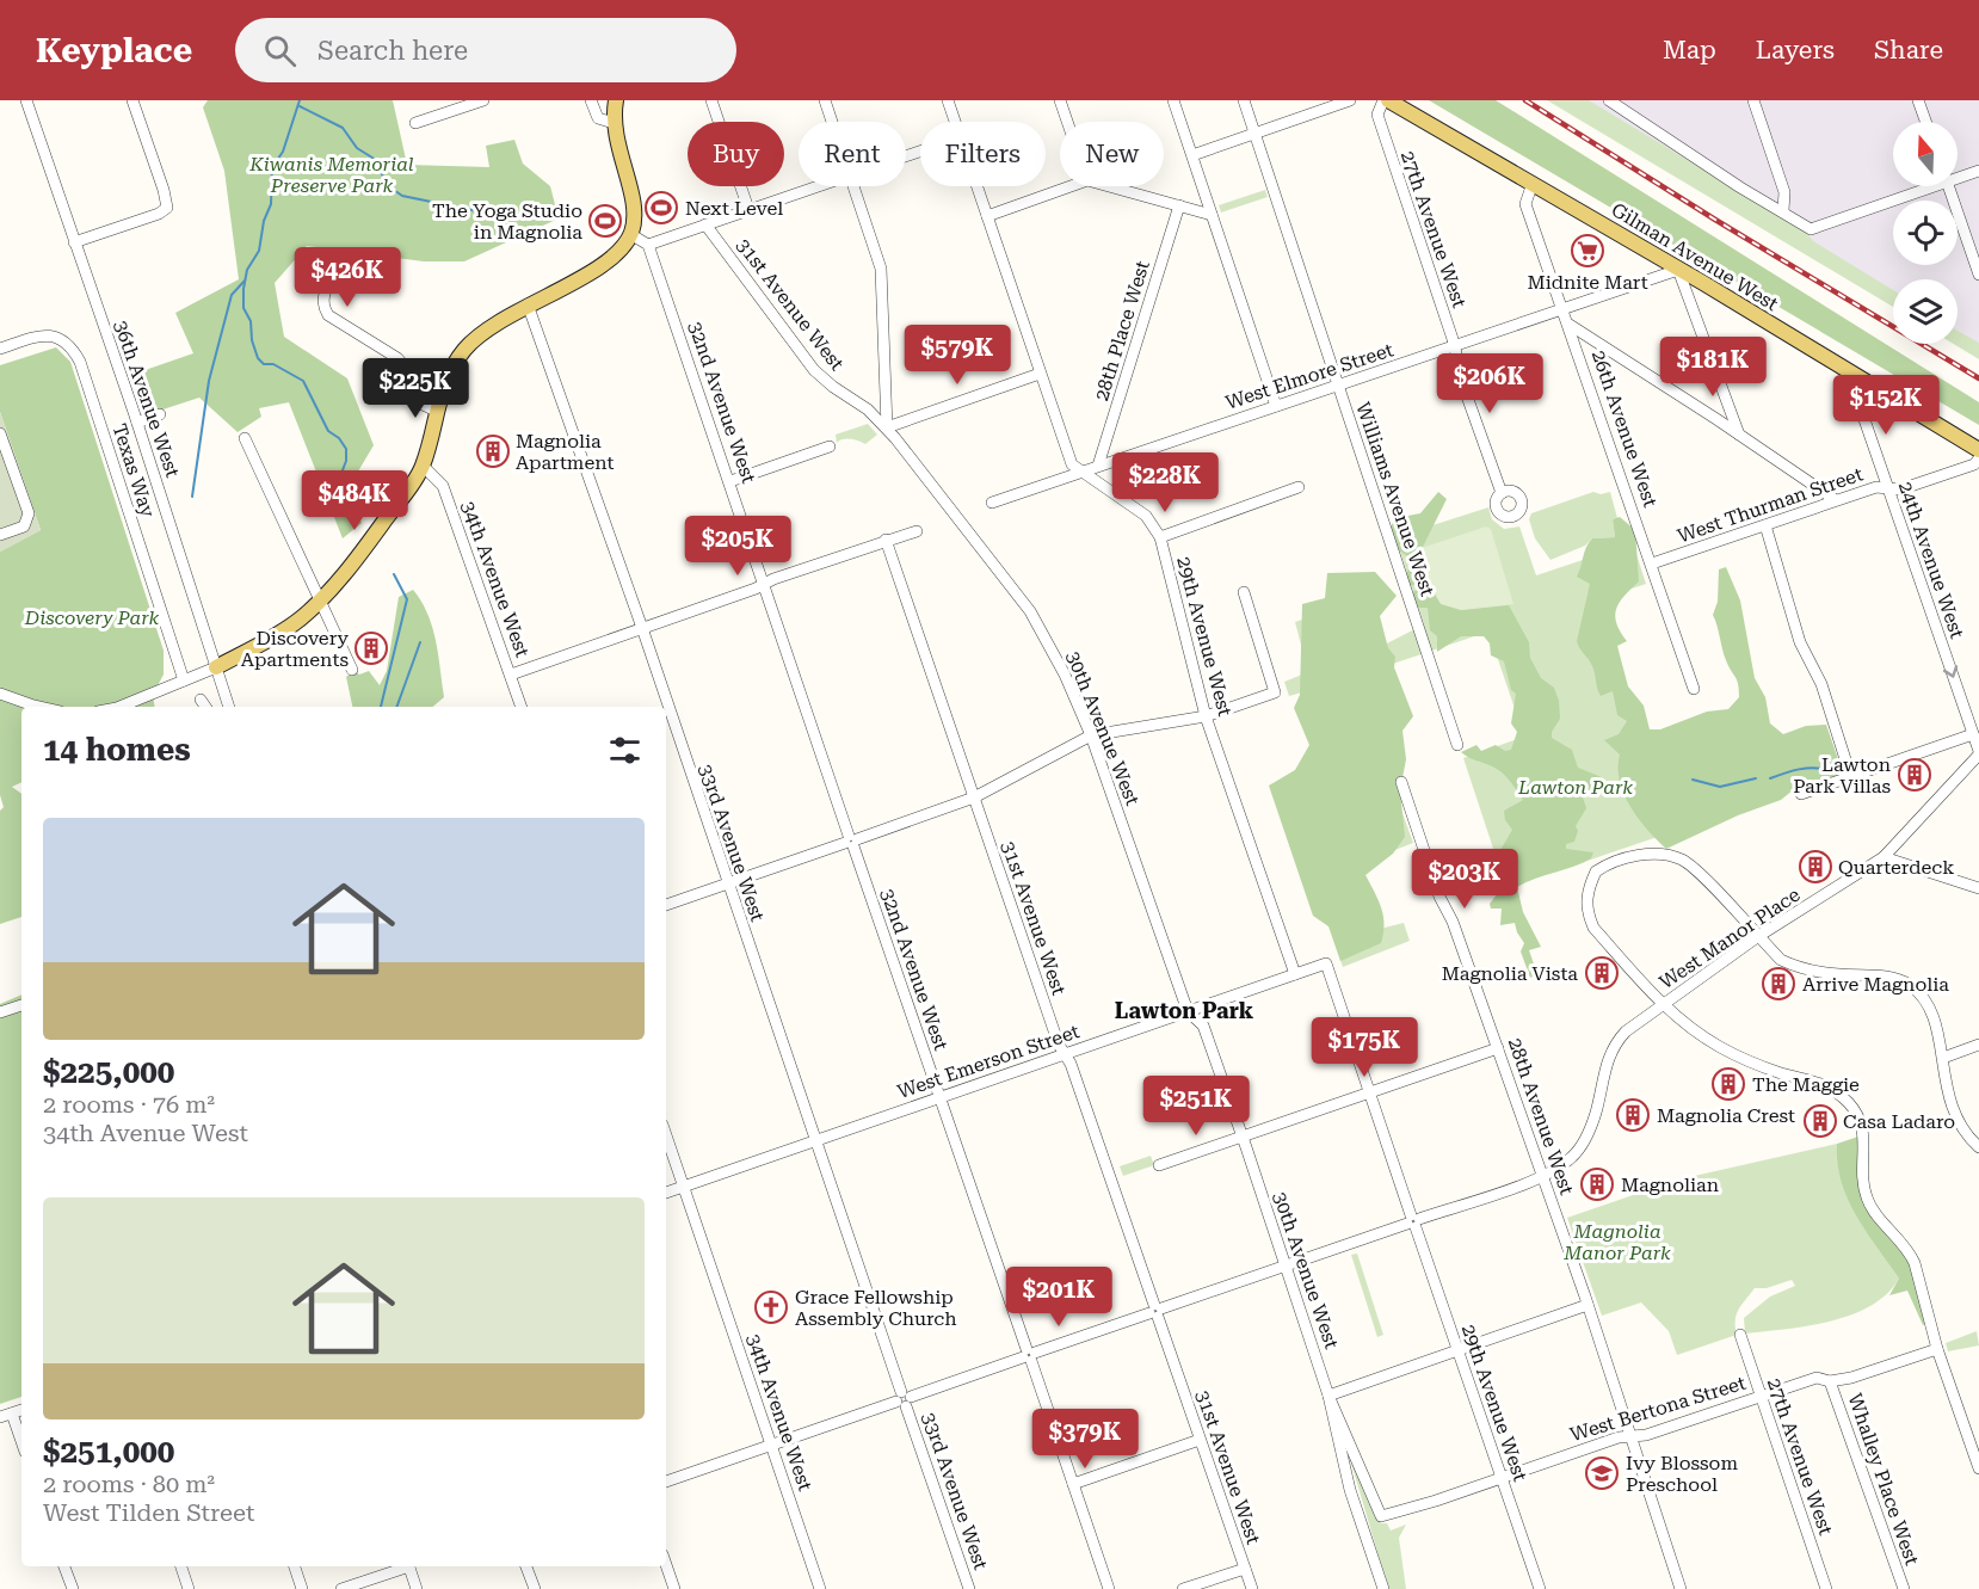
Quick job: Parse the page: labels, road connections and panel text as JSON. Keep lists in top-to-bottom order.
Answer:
{
  "streets": {
    "main road": ["Gilman Avenue West"],
    "street": [
      "27th Avenue West",
      "31st Avenue West",
      "28th Place West",
      "West Elmore Street",
      "36th Avenue West",
      "32nd Avenue West",
      "26th Avenue West",
      "Texas Way",
      "Williams Avenue West",
      "West Thurman Street",
      "24th Avenue West",
      "34th Avenue West",
      "29th Avenue West",
      "30th Avenue West",
      "33rd Avenue West",
      "West Manor Place",
      "West Emerson Street",
      "28th Avenue West",
      "West Bertona Street",
      "Whalley Place West"
    ]
  },
  "crossings": [
    ["27th Avenue West", "Gilman Avenue West"],
    ["27th Avenue West", "West Elmore Street"],
    ["27th Avenue West", "West Bertona Street"],
    ["Gilman Avenue West", "West Elmore Street"],
    ["Gilman Avenue West", "26th Avenue West"],
    ["Gilman Avenue West", "24th Avenue West"],
    ["31st Avenue West", "30th Avenue West"],
    ["31st Avenue West", "West Manor Place"],
    ["31st Avenue West", "West Emerson Street"],
    ["28th Place West", "West Elmore Street"],
    ["West Elmore Street", "26th Avenue West"],
    ["West Elmore Street", "Williams Avenue West"],
    ["West Elmore Street", "29th Avenue West"],
    ["32nd Avenue West", "West Manor Place"],
    ["32nd Avenue West", "West Emerson Street"],
    ["26th Avenue West", "West Thurman Street"],
    ["West Thurman Street", "24th Avenue West"],
    ["24th Avenue West", "West Manor Place"],
    ["34th Avenue West", "West Manor Place"],
    ["34th Avenue West", "West Emerson Street"],
    ["29th Avenue West", "West Manor Place"],
    ["29th Avenue West", "West Emerson Street"],
    ["29th Avenue West", "West Bertona Street"],
    ["30th Avenue West", "West Manor Place"],
    ["30th Avenue West", "West Emerson Street"],
    ["30th Avenue West", "West Bertona Street"],
    ["33rd Avenue West", "West Manor Place"],
    ["33rd Avenue West", "West Emerson Street"],
    ["West Manor Place", "28th Avenue West"],
    ["28th Avenue West", "West Bertona Street"],
    ["West Bertona Street", "Whalley Place West"]
  ],
  "one_way": ["24th Avenue West"],
  "districts": ["Lawton Park"],
  "parks": [
    "Kiwanis Memorial Preserve Park",
    "Discovery Park",
    "Lawton Park",
    "Magnolia Manor Park"
  ],
  "places": {
    "sports": ["Next Level", "The Yoga Studio in Magnolia"],
    "supermarket": ["Midnite Mart"],
    "building": [
      "Magnolia Apartment",
      "Discovery Apartments",
      "Lawton Park Villas",
      "Quarterdeck",
      "Magnolia Vista",
      "Arrive Magnolia",
      "The Maggie",
      "Magnolia Crest",
      "Casa Ladaro",
      "Magnolian"
    ],
    "church": ["Grace Fellowship Assembly Church"],
    "school or university": ["Ivy Blossom Preschool"]
  },
  "north": "top",
  "page": {
    "header": "Keyplace",
    "search": "Search here",
    "nav": ["Map", "Layers", "Share"],
    "chip": [
      "Buy",
      "Rent",
      "Filters",
      "New"
    ],
    "price": [
      "$426K",
      "$579K",
      "$181K",
      "$206K",
      "$225K",
      "$152K",
      "$228K",
      "$484K",
      "$205K",
      "$203K",
      "$175K",
      "$251K",
      "$201K",
      "$379K"
    ],
    "heading": "14 homes",
    "list": [
      {
        "name": "$225,000",
        "note": "2 rooms · 76 m² · 34th Avenue West"
      },
      {
        "name": "$251,000",
        "note": "2 rooms · 80 m² · West Tilden Street"
      }
    ]
  }
}
